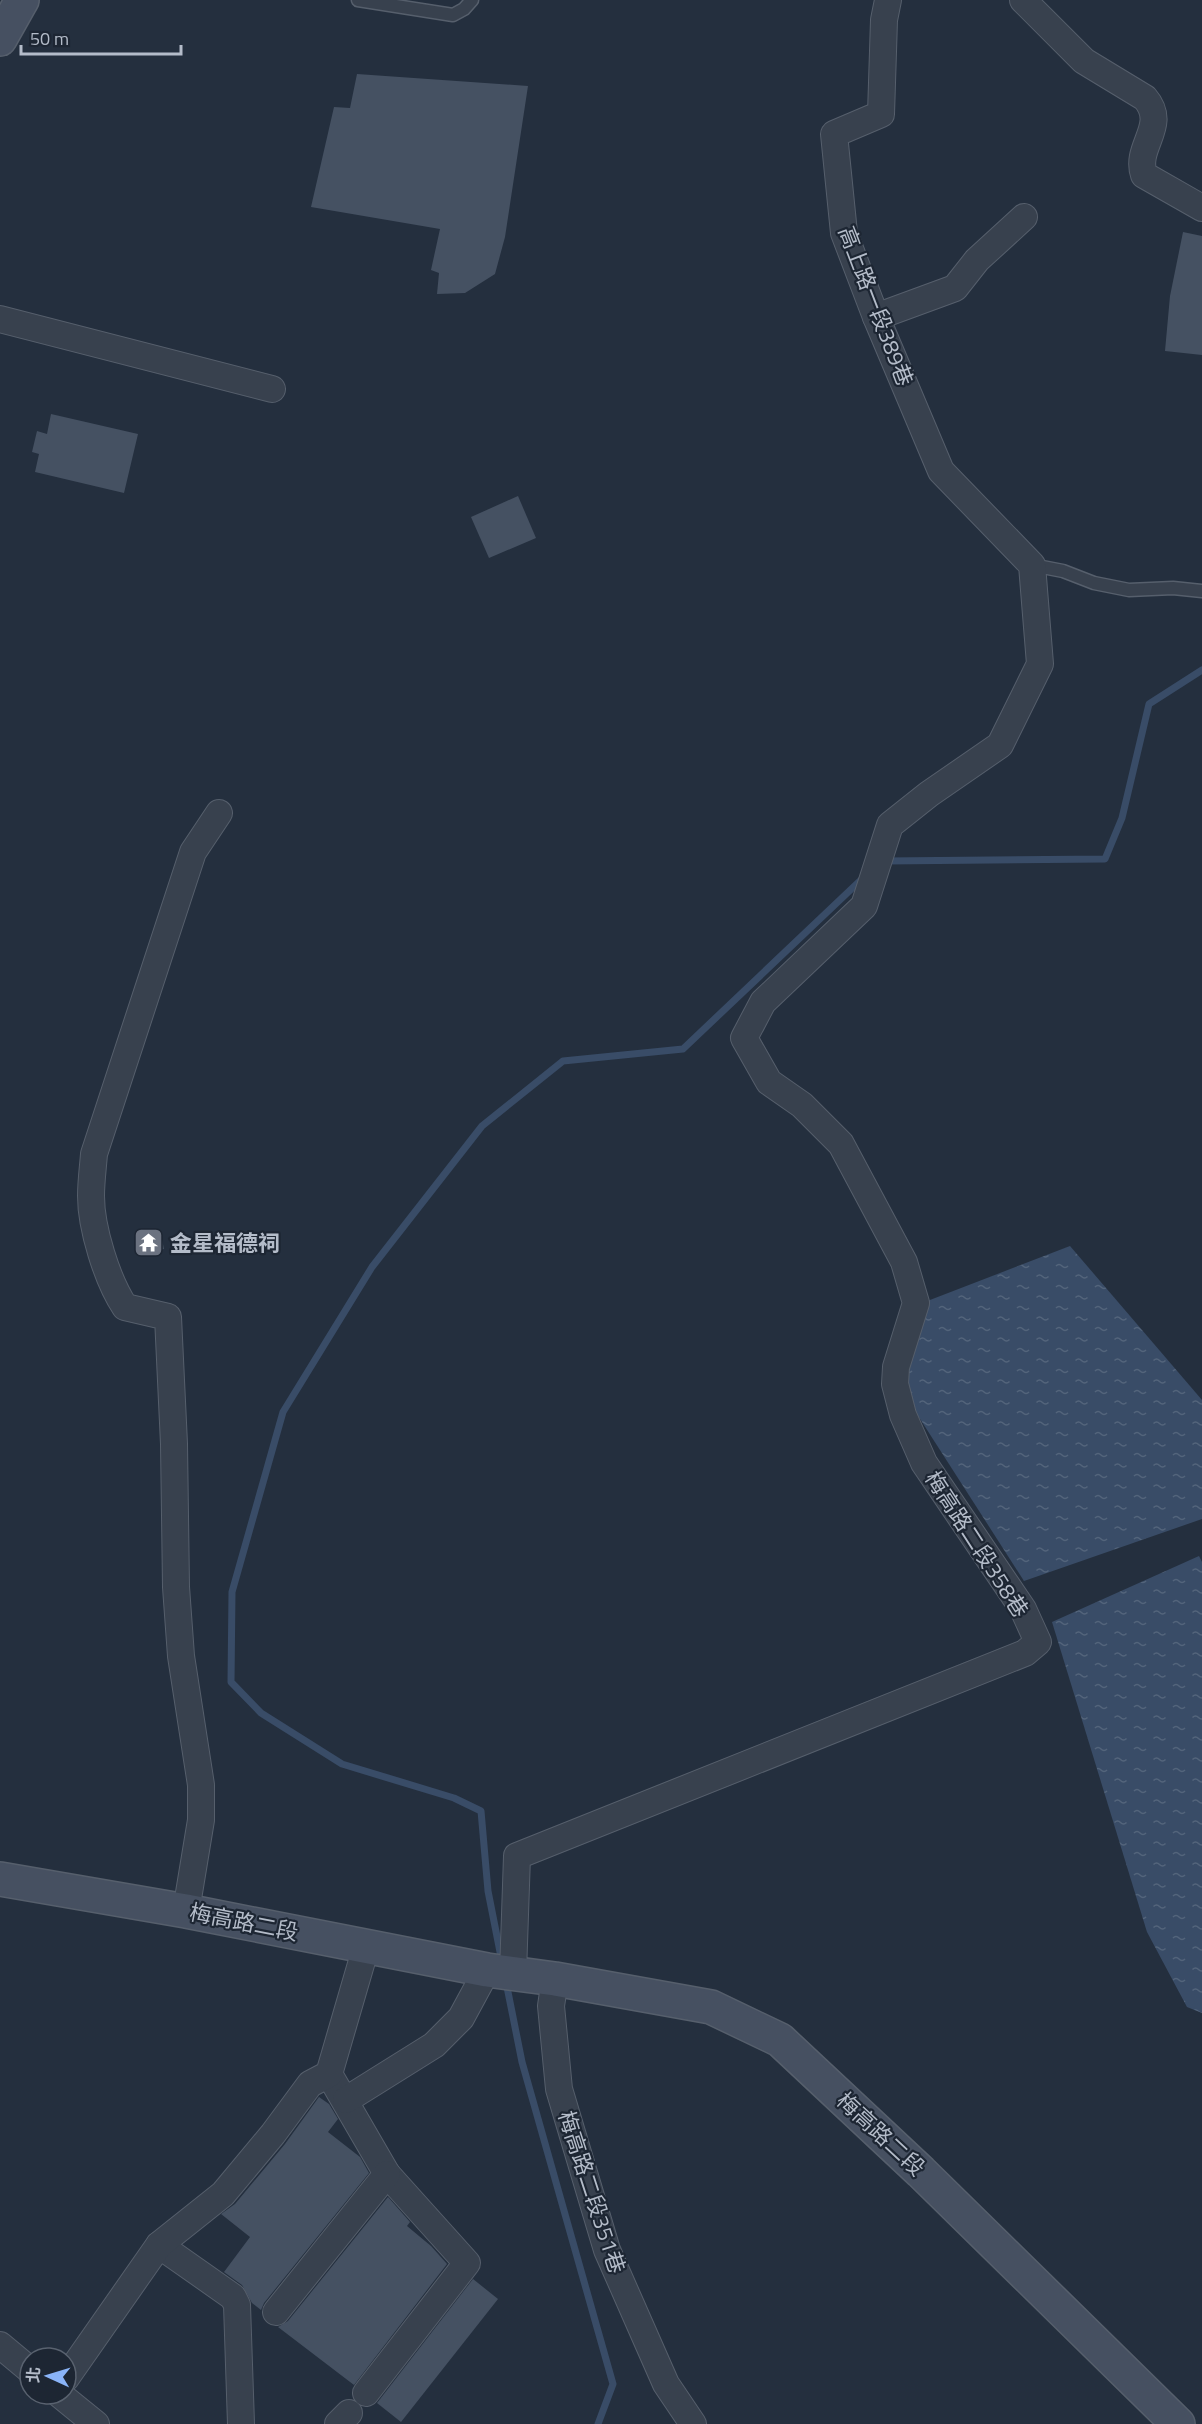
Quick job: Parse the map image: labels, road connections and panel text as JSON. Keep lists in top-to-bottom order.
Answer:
{
  "streets": {
    "street": [
      "高上路一段389巷",
      "梅高路二段358巷",
      "梅高路二段",
      "梅高路二段351巷"
    ]
  },
  "crossings": [
    ["高上路一段389巷", "梅高路二段358巷"],
    ["梅高路二段358巷", "梅高路二段"],
    ["梅高路二段", "梅高路二段351巷"]
  ],
  "places": {
    "temple": ["金星福德祠"]
  },
  "scale_bar": "50 m",
  "north": "left"
}
